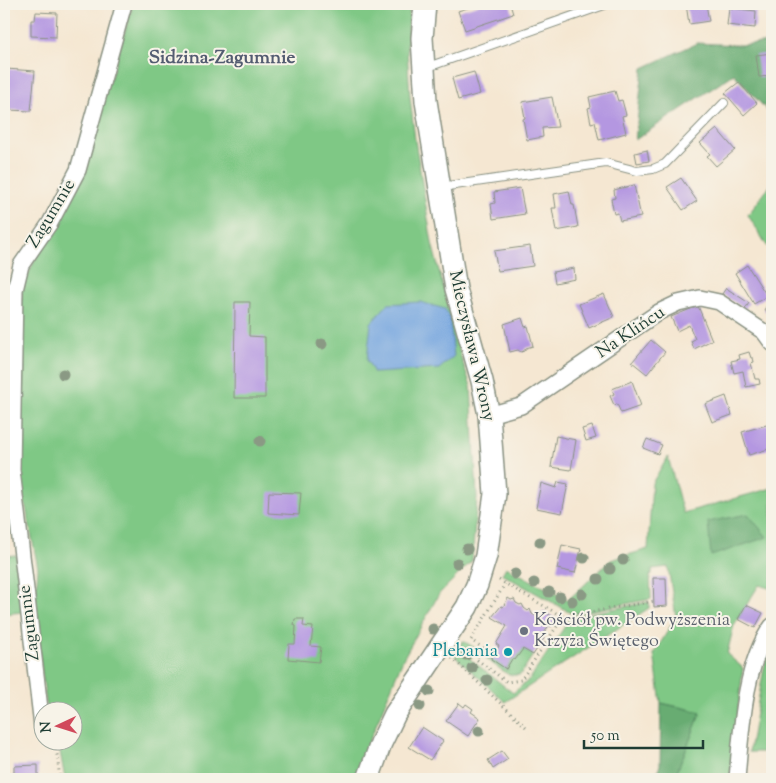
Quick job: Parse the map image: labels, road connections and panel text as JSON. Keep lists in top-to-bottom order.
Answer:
{
  "streets": {
    "street": ["Zagumnie", "Na Klińcu", "Mieczysława Wrony"]
  },
  "crossings": [
    ["Na Klińcu", "Mieczysława Wrony"]
  ],
  "districts": ["Sidzina-Zagumnie"],
  "places": ["Kościół pw. Podwyższenia Krzyża Świętego", "Plebania"],
  "scale_bar": "50 m",
  "north": "left"
}
